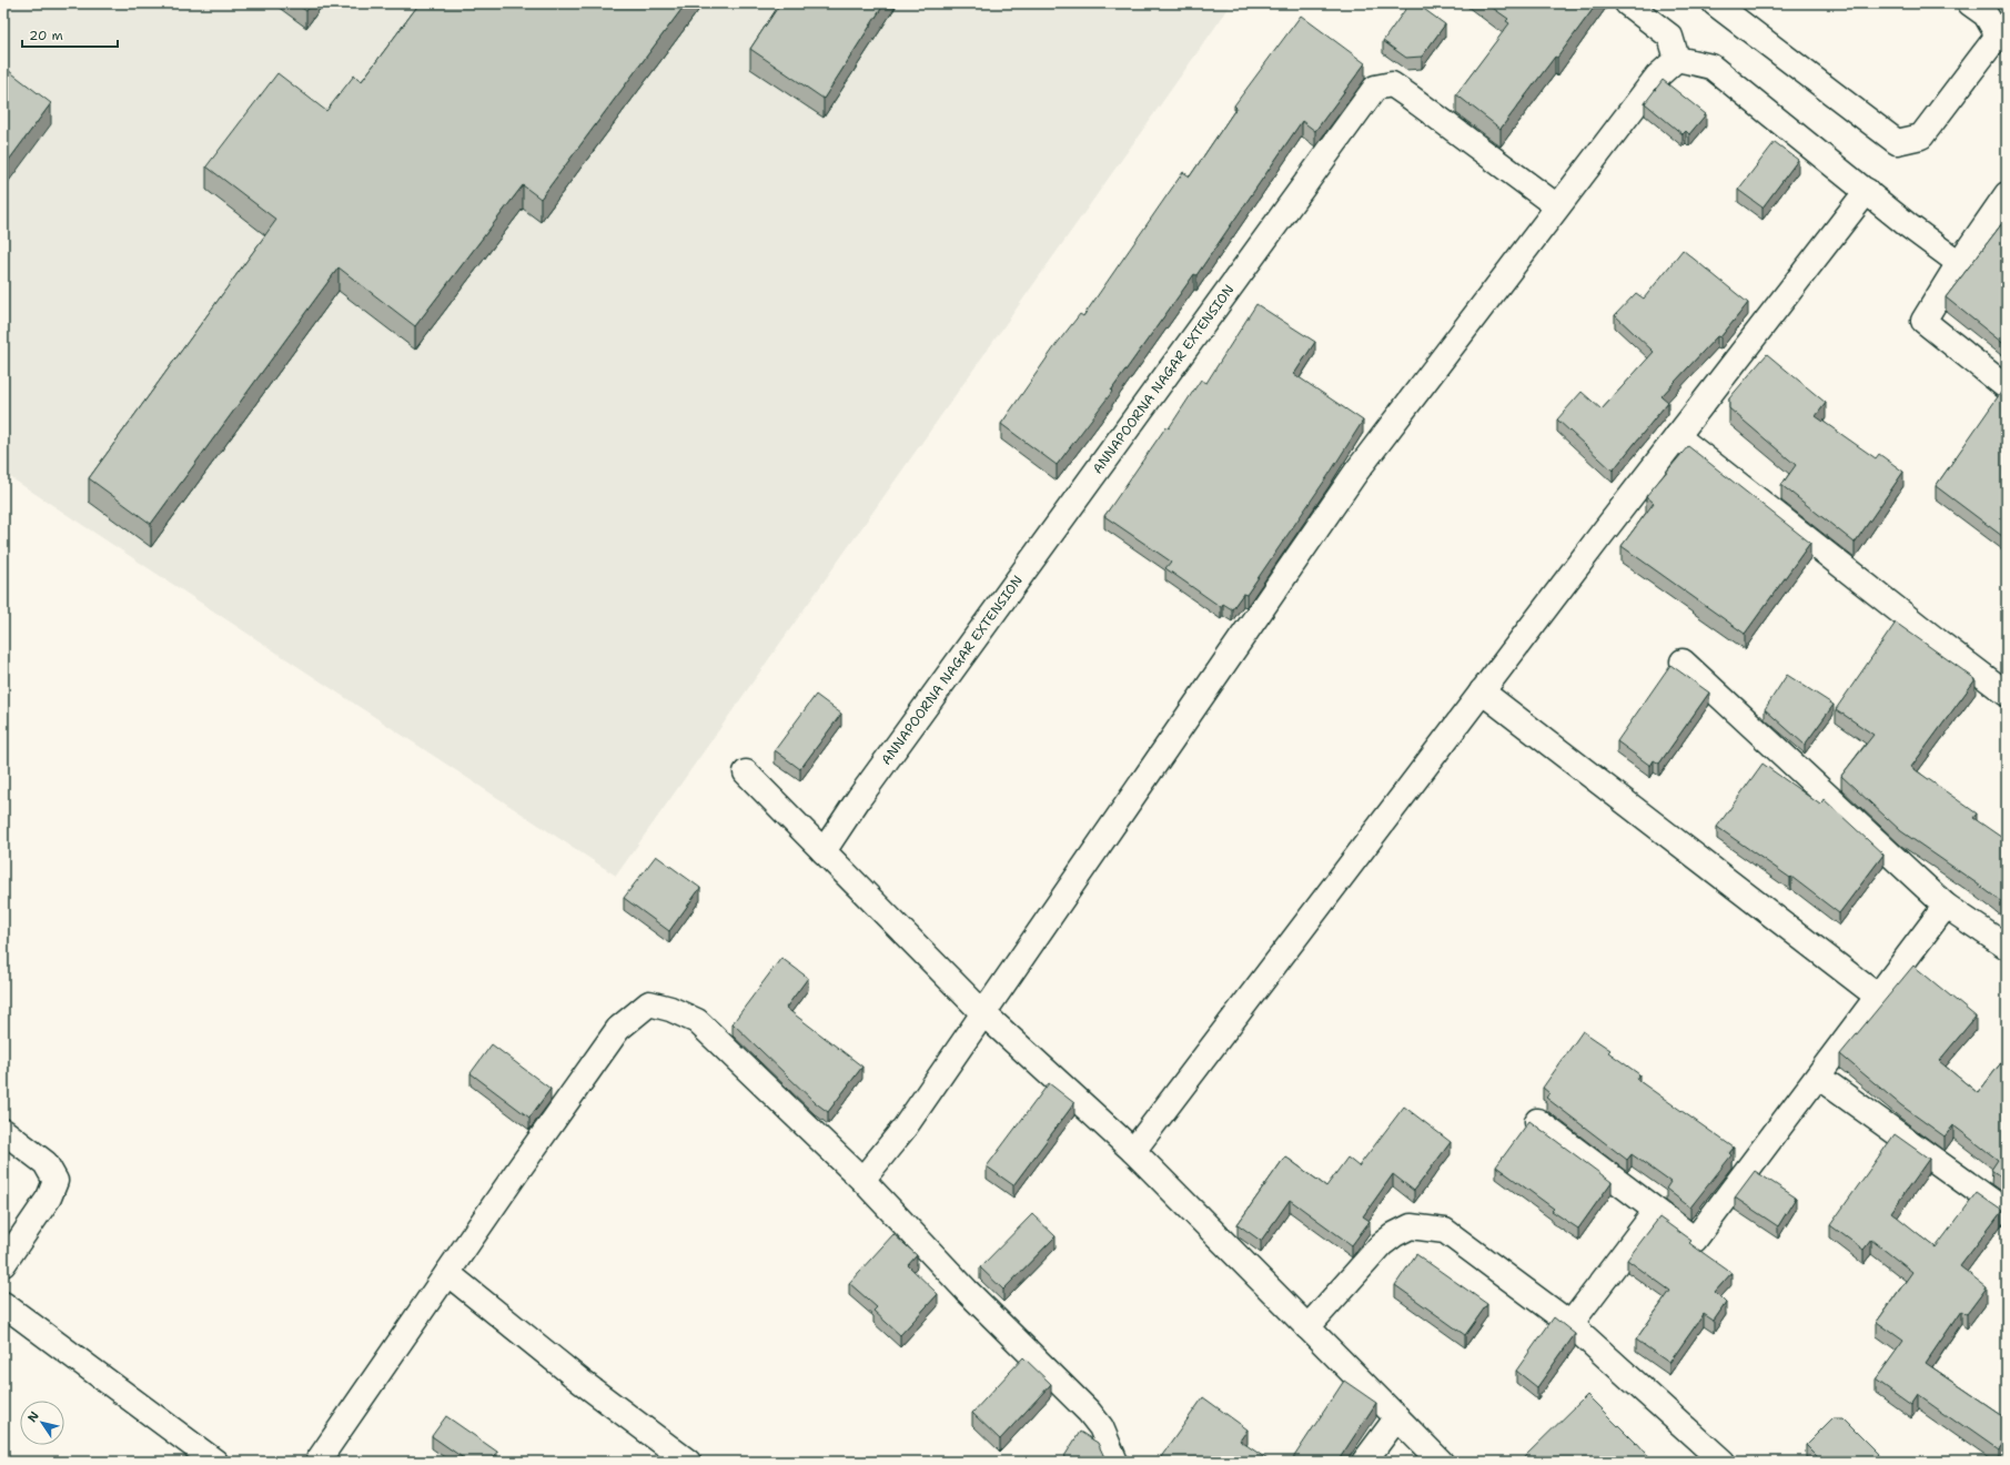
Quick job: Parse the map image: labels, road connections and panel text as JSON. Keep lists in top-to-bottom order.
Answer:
{
  "streets": {
    "street": ["ANNAPOORNA NAGAR EXTENSION"]
  },
  "scale_bar": "20 m",
  "north": "top left"
}
